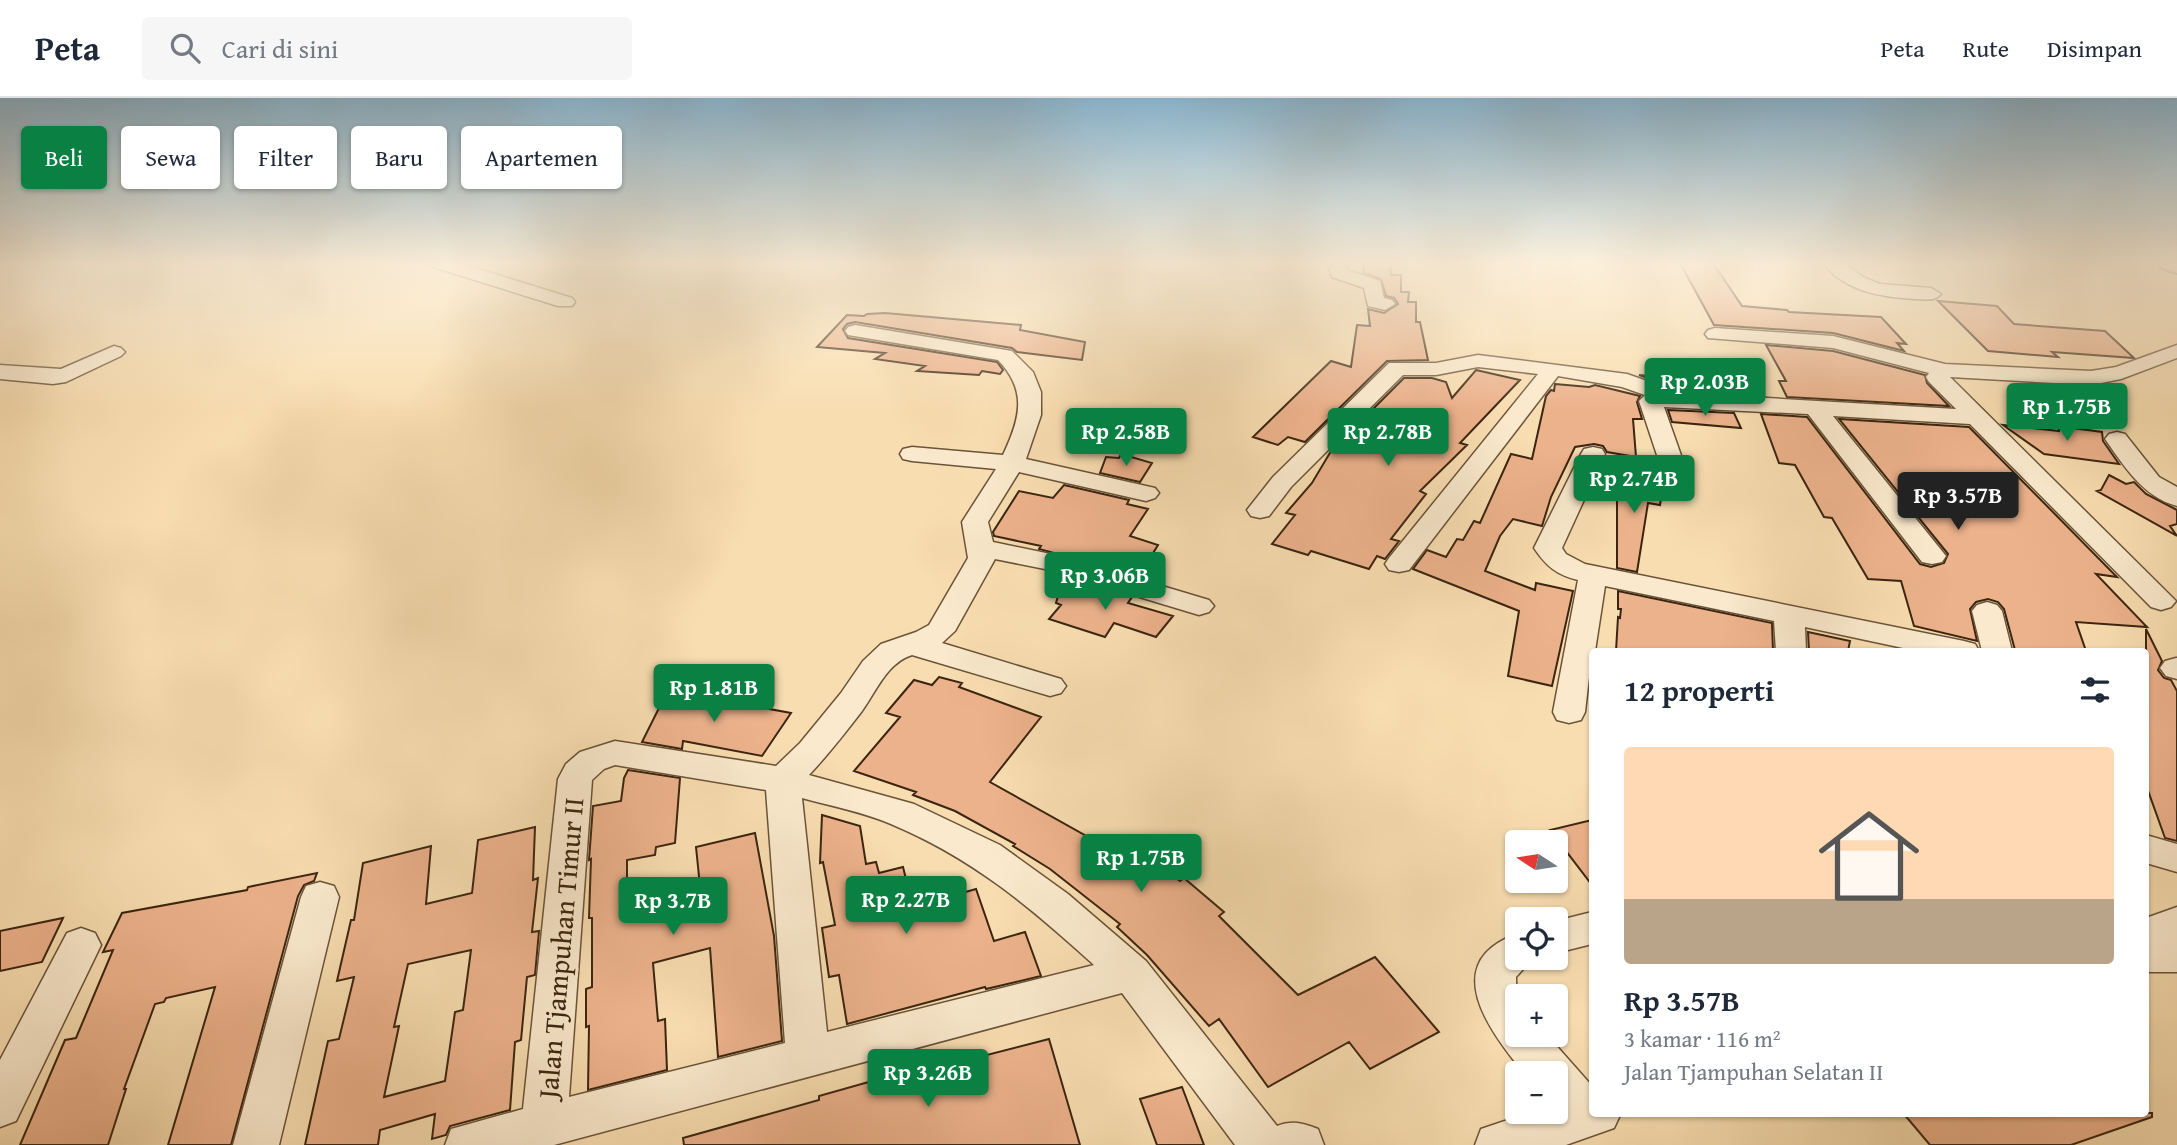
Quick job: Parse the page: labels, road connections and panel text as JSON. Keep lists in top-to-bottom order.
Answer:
{
  "streets": {
    "street": ["Jalan Tjampuhan Timur II"]
  },
  "north": "left",
  "page": {
    "header": "Peta",
    "search": "Cari di sini",
    "nav": ["Peta", "Rute", "Disimpan"],
    "chip": [
      "Beli",
      "Sewa",
      "Filter",
      "Baru",
      "Apartemen"
    ],
    "price": [
      "Rp 2.03B",
      "Rp 1.75B",
      "Rp 2.58B",
      "Rp 2.78B",
      "Rp 2.74B",
      "Rp 3.57B",
      "Rp 3.06B",
      "Rp 1.81B",
      "Rp 1.75B",
      "Rp 2.27B",
      "Rp 3.7B",
      "Rp 3.26B"
    ],
    "heading": "12 properti",
    "list": [
      {
        "name": "Rp 3.57B",
        "note": "3 kamar · 116 m² · Jalan Tjampuhan Selatan II"
      }
    ],
    "map_buttons": ["+", "−"]
  }
}
